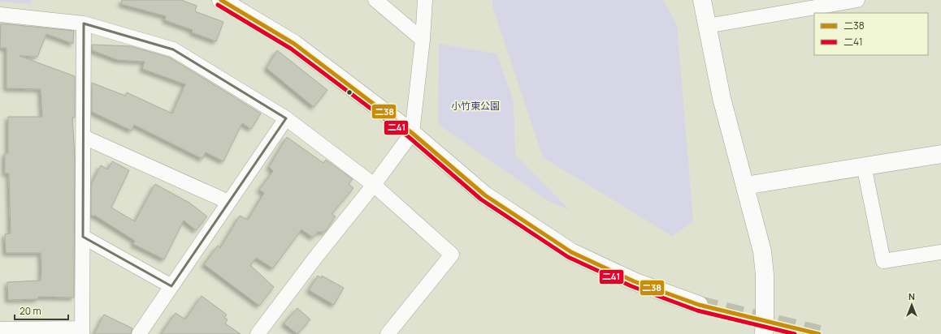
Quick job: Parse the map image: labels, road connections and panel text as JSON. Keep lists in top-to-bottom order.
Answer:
{
  "parks": ["小竹東公園"],
  "lines": ["transit line 二38", "transit line 二41"],
  "legend": ["二38", "二41"],
  "scale_bar": "20 m",
  "north": "top"
}
